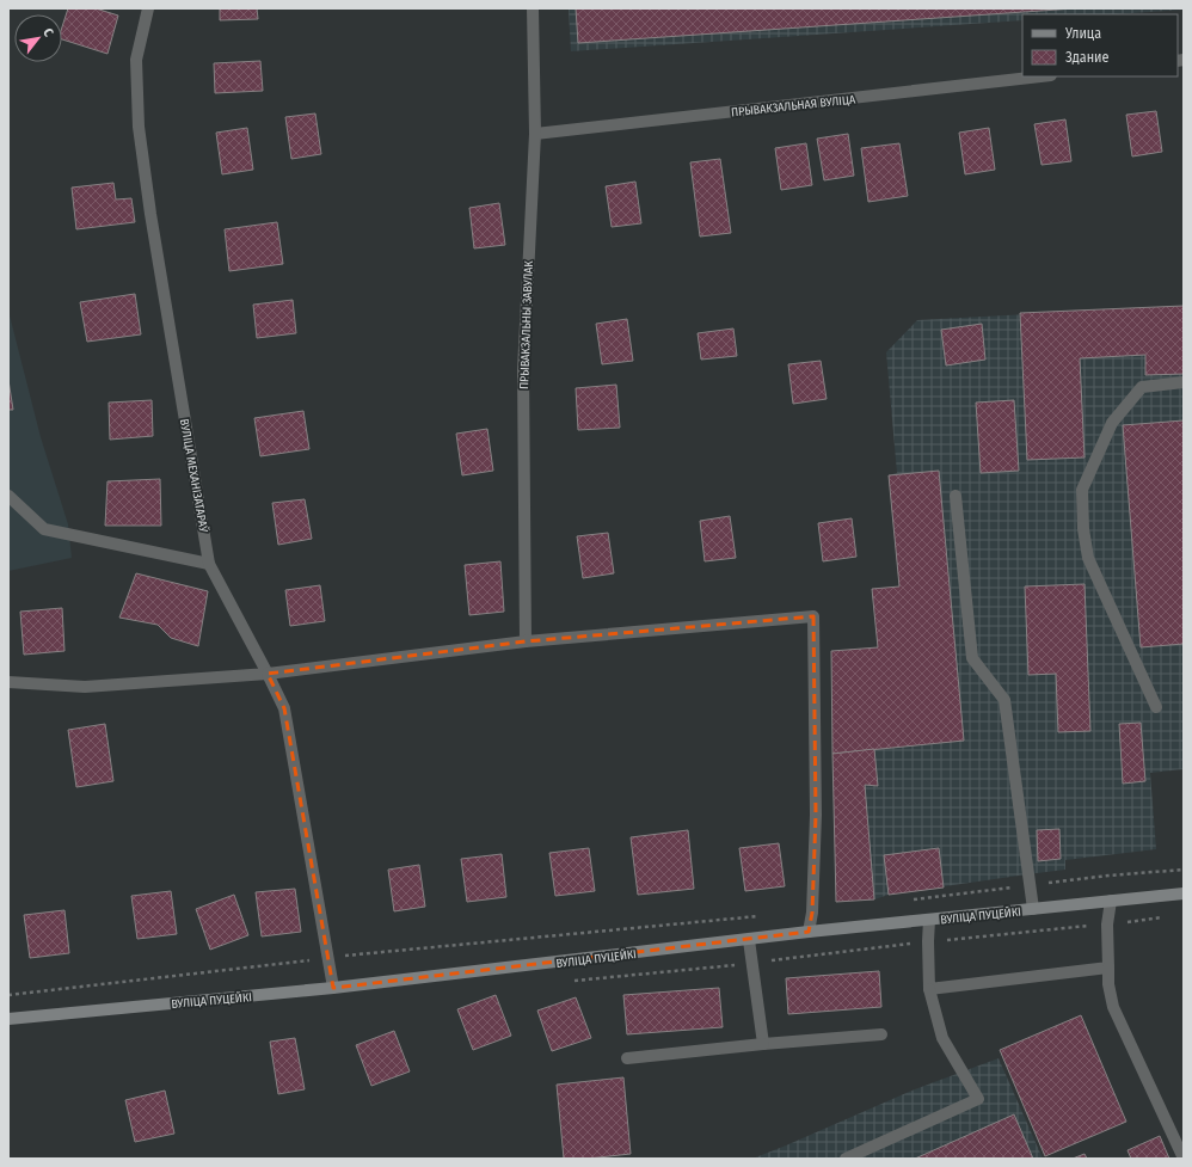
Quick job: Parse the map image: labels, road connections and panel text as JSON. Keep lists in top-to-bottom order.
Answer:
{
  "streets": {
    "main road": ["ВУЛІЦА ПУЦЕЙКІ"],
    "street": ["ПРЫВАКЗАЛЬНАЯ ВУЛІЦА", "ПРЫВАКЗАЛЬНЫ ЗАВУЛАК", "ВУЛІЦА МЕХАНІЗАТАРАЎ"]
  },
  "crossings": [
    ["ПРЫВАКЗАЛЬНАЯ ВУЛІЦА", "ПРЫВАКЗАЛЬНЫ ЗАВУЛАК"],
    ["ВУЛІЦА МЕХАНІЗАТАРАЎ", "ВУЛІЦА ПУЦЕЙКІ"]
  ],
  "legend": ["Улица", "Здание"],
  "north": "top right"
}
